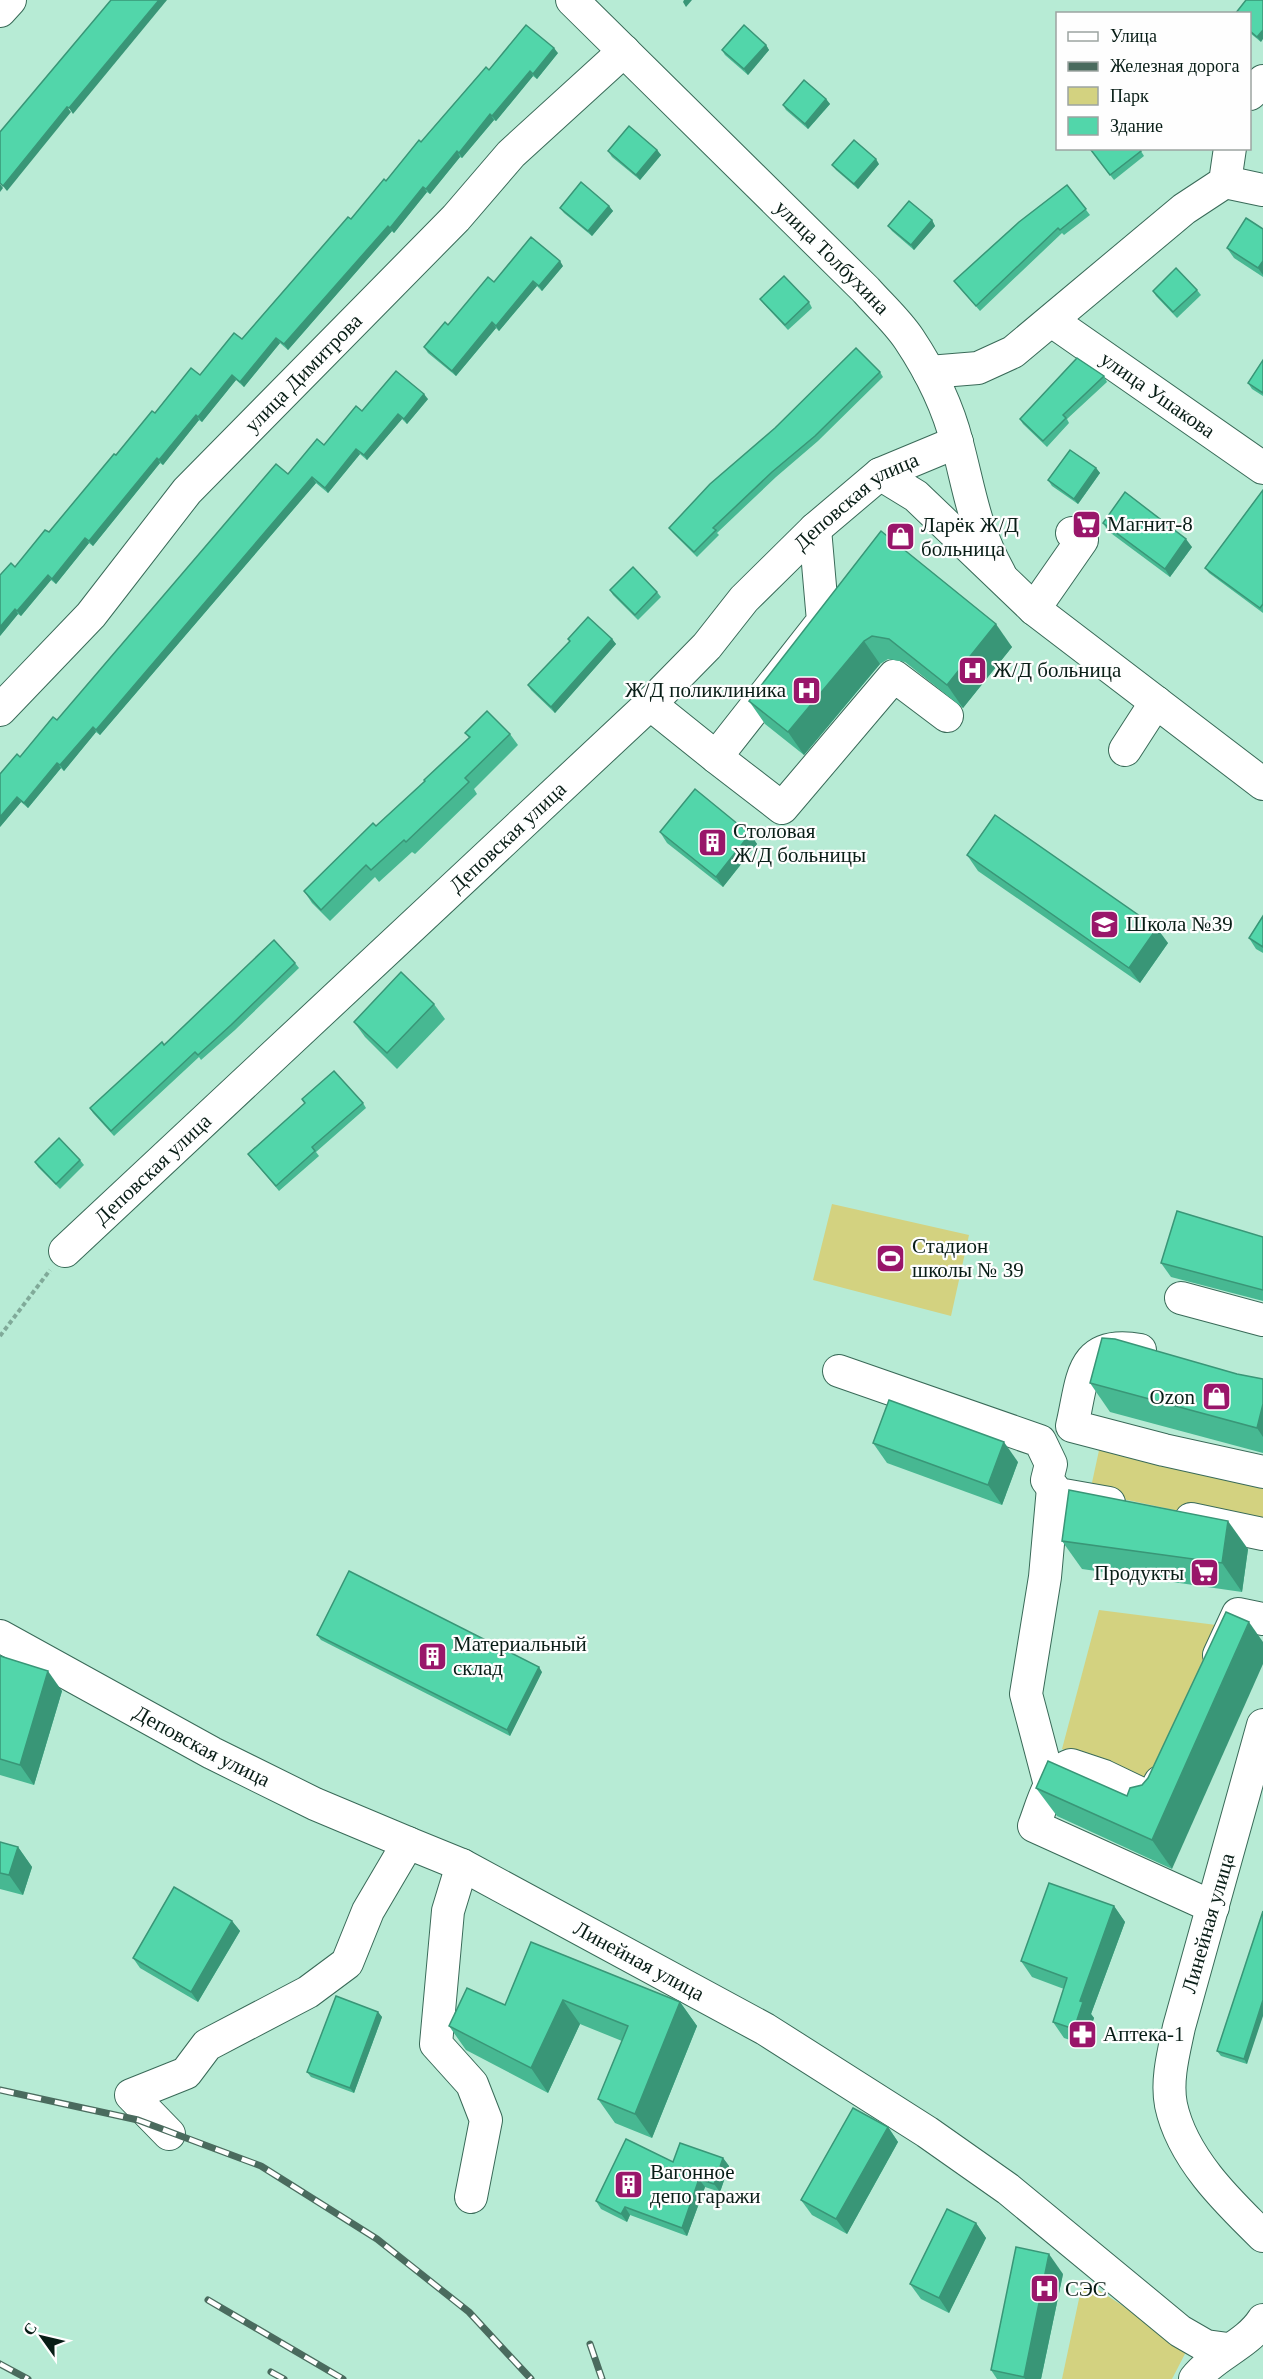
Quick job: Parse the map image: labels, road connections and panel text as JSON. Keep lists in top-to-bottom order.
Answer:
{
  "streets": {
    "street": [
      "улица Толбухина",
      "улица Димитрова",
      "улица Ушакова",
      "Деповская улица",
      "Линейная улица"
    ]
  },
  "crossings": [
    ["улица Толбухина", "улица Димитрова"],
    ["улица Толбухина", "Деповская улица"],
    ["Деповская улица", "Линейная улица"]
  ],
  "places": {
    "supermarket": ["Магнит-8", "Продукты"],
    "shop": ["Ларёк Ж/Д больница", "Ozon"],
    "hospital": ["Ж/Д больница", "Ж/Д поликлиника", "СЭС"],
    "building": ["Столовая Ж/Д больницы", "Материальный склад", "Вагонное депо гаражи"],
    "school or university": ["Школа №39"],
    "sports": ["Стадион школы № 39"],
    "pharmacy": ["Аптека-1"]
  },
  "legend": [
    "Улица",
    "Железная дорога",
    "Парк",
    "Здание"
  ],
  "north": "top left"
}
